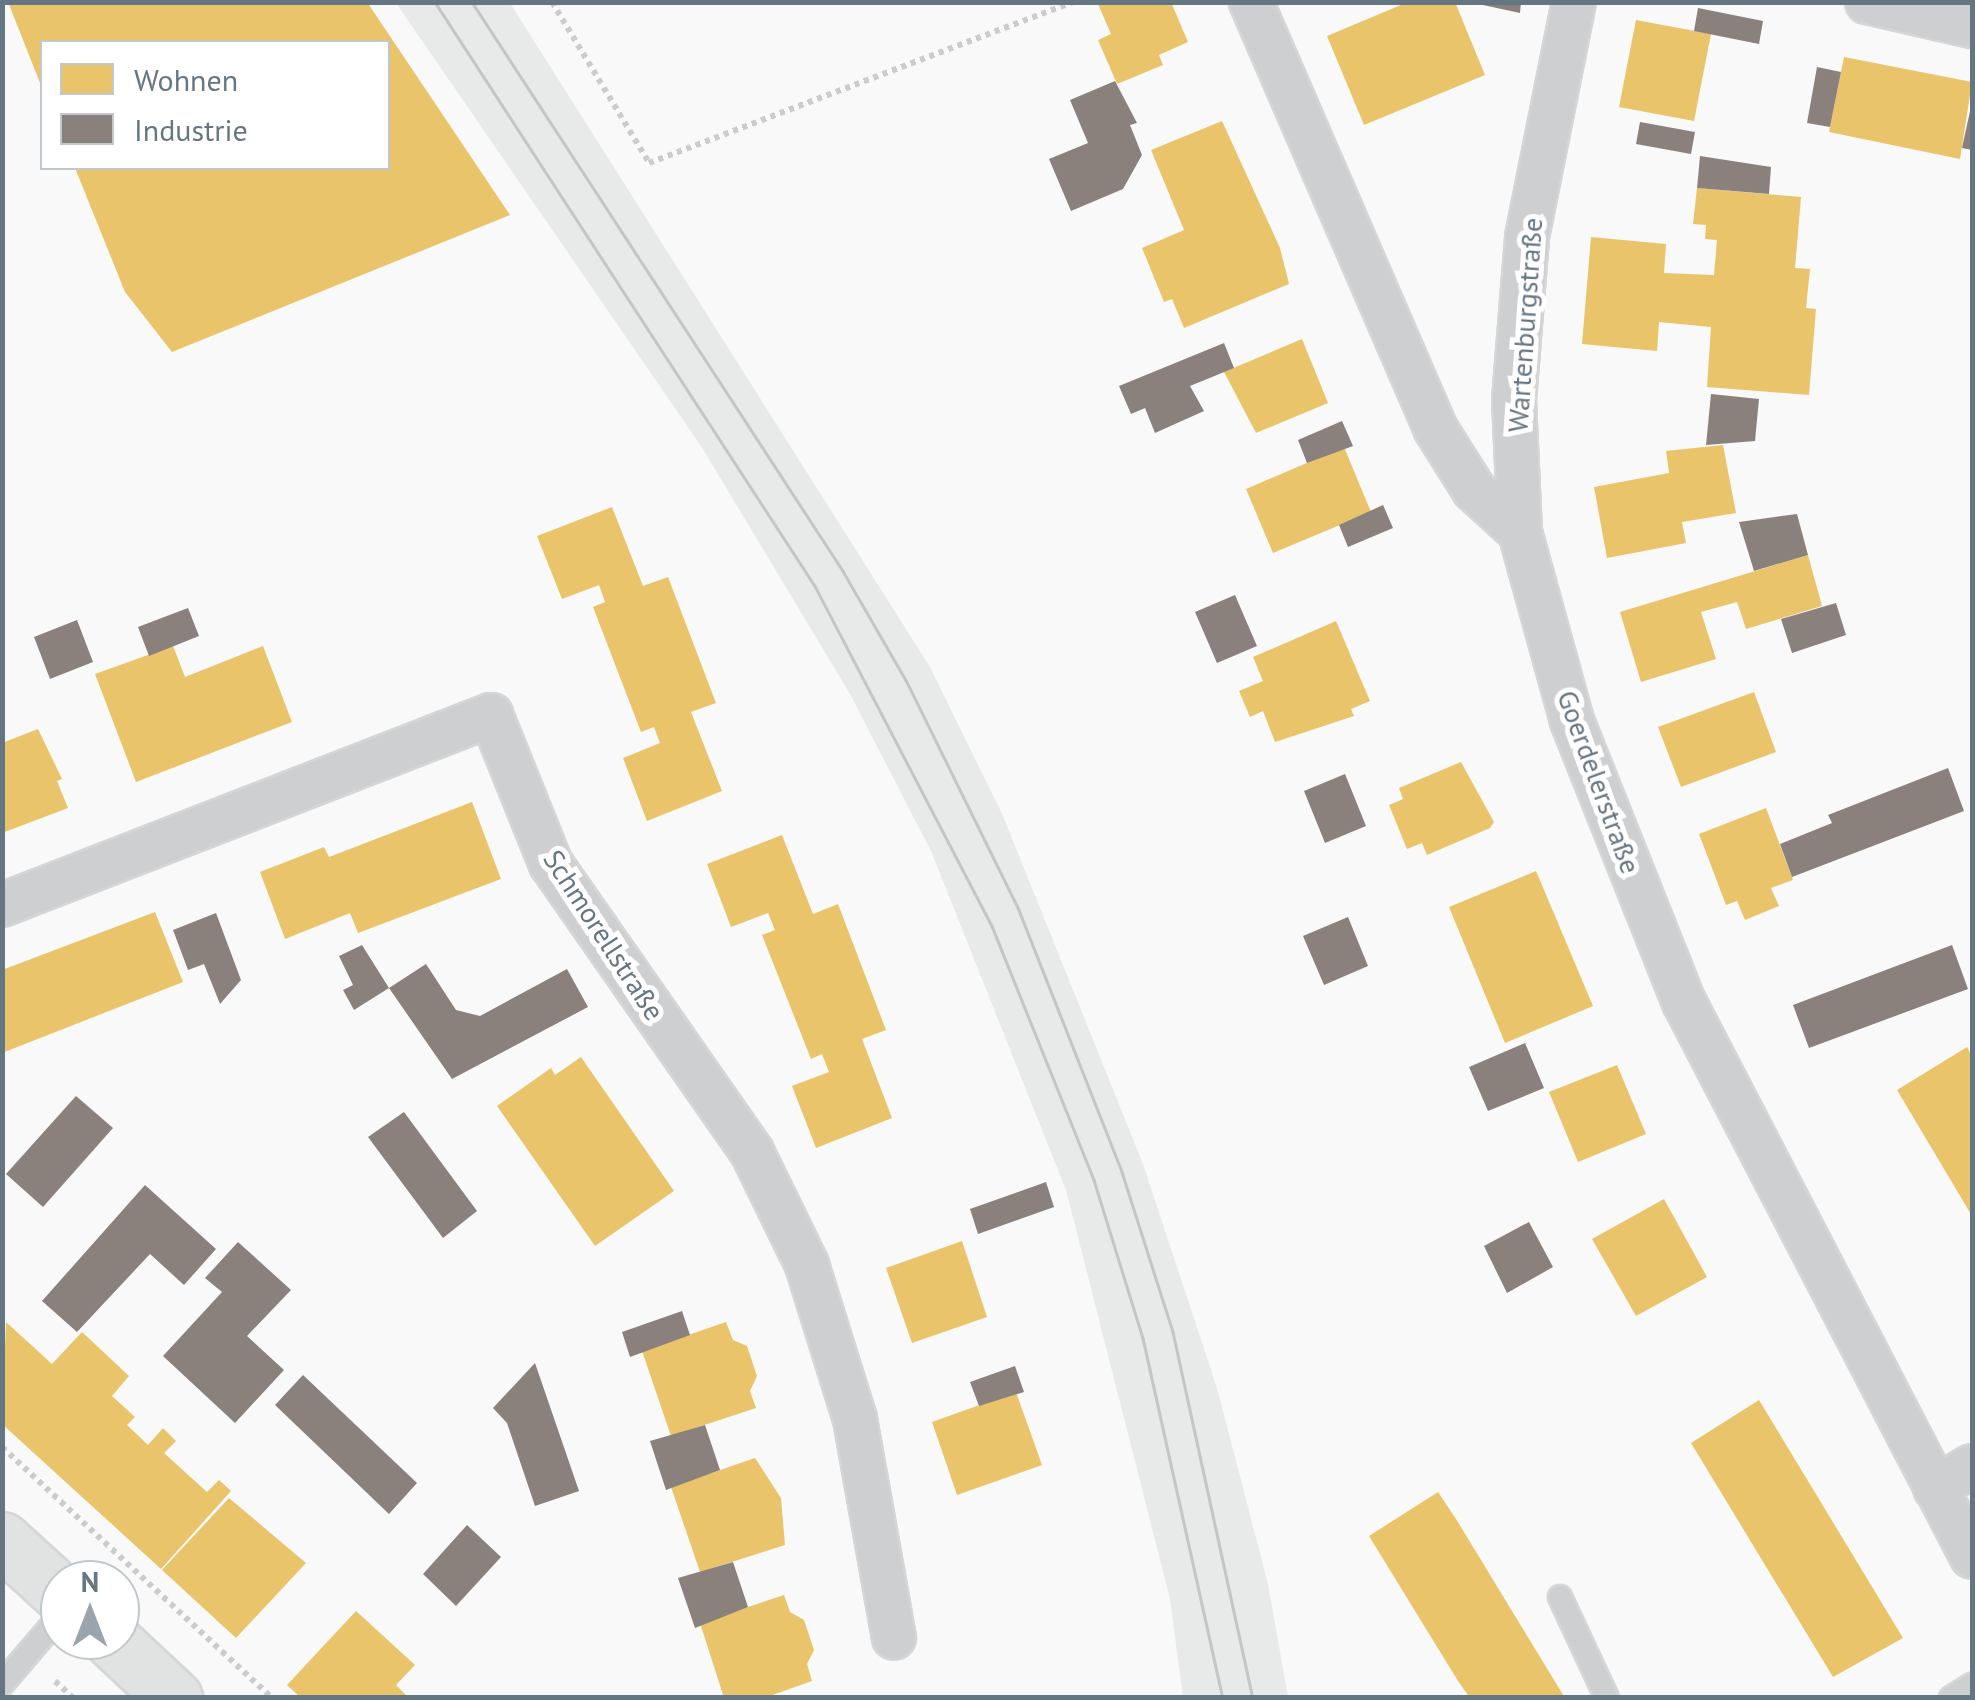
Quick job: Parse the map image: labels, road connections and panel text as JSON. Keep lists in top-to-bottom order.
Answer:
{
  "streets": {
    "street": ["Wartenburgstraße", "Goerdelerstraße", "Schmorellstraße"]
  },
  "crossings": [
    ["Wartenburgstraße", "Goerdelerstraße"]
  ],
  "legend": ["Wohnen", "Industrie"],
  "north": "top"
}
